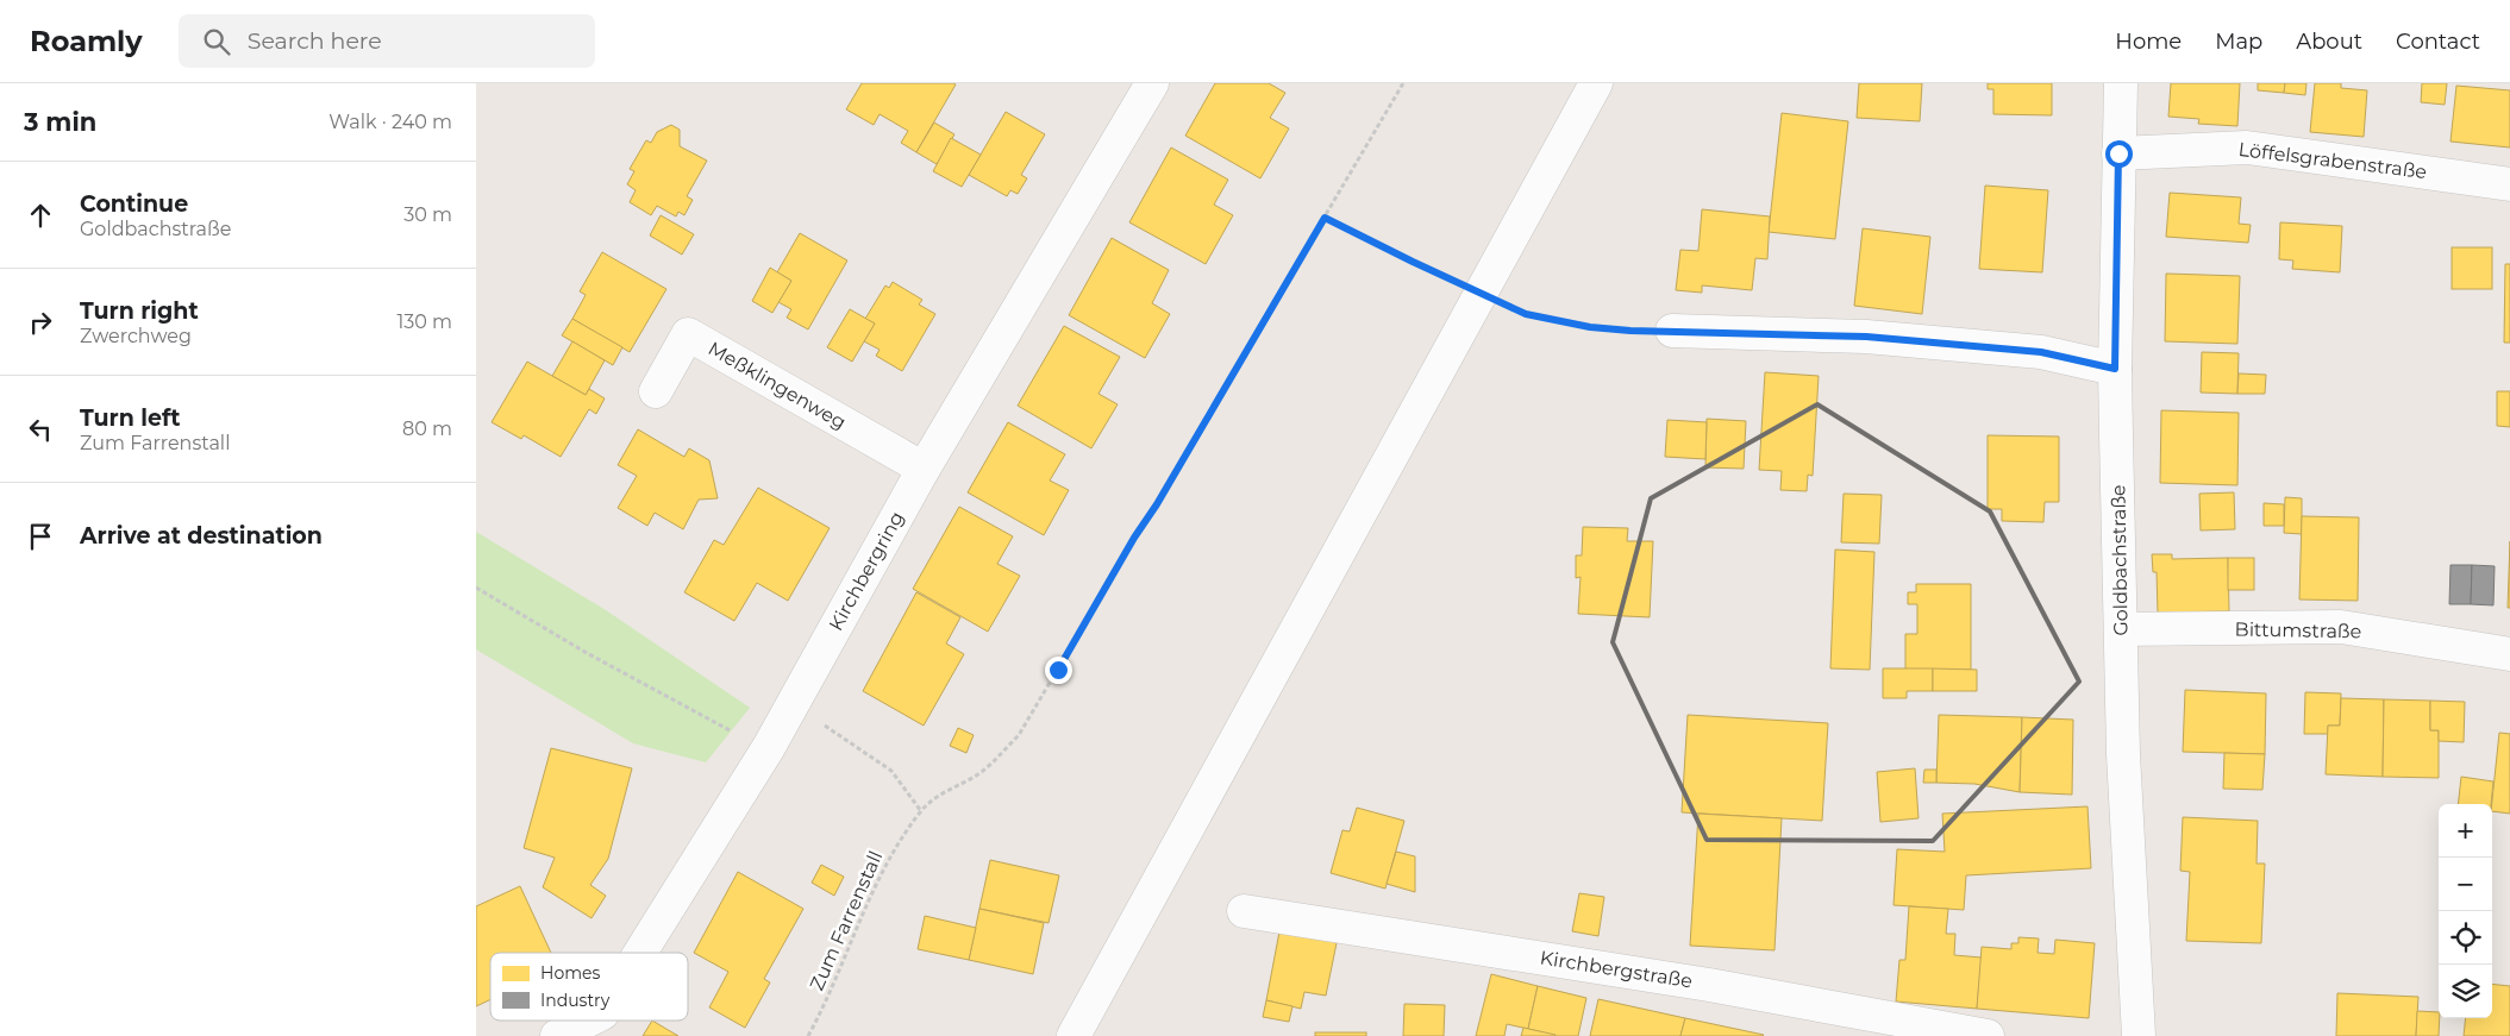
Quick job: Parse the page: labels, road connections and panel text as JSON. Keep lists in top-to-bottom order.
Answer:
{
  "streets": {
    "street": [
      "Löffelsgrabenstraße",
      "Meßklingenweg",
      "Goldbachstraße",
      "Kirchbergring",
      "Bittumstraße",
      "Kirchbergstraße"
    ],
    "path": ["Zum Farrenstall"]
  },
  "crossings": [
    ["Löffelsgrabenstraße", "Goldbachstraße"],
    ["Meßklingenweg", "Kirchbergring"],
    ["Goldbachstraße", "Bittumstraße"]
  ],
  "legend": ["Homes", "Industry"],
  "page": {
    "header": "Roamly",
    "search": "Search here",
    "nav": [
      "Home",
      "Map",
      "About",
      "Contact"
    ],
    "heading": ["3 min", "Walk · 240 m"],
    "list": [
      ["Continue", "Goldbachstraße", "30 m"],
      ["Turn right", "Zwerchweg", "130 m"],
      ["Turn left", "Zum Farrenstall", "80 m"],
      "Arrive at destination"
    ],
    "map_buttons": ["+", "−"]
  }
}
